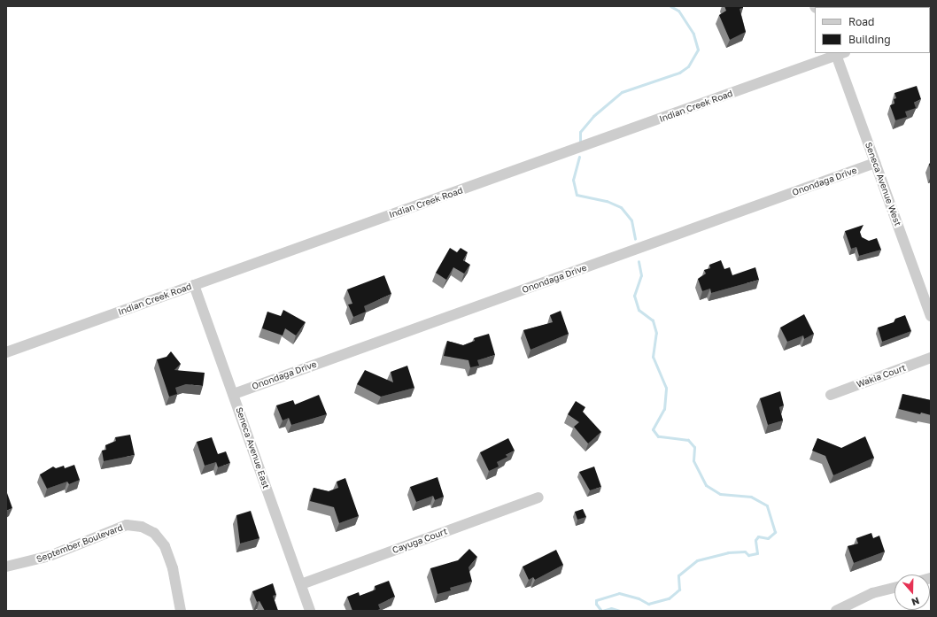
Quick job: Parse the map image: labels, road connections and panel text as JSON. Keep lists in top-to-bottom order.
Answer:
{
  "streets": {
    "street": [
      "Indian Creek Road",
      "Onondaga Drive",
      "Seneca Avenue West",
      "Wakia Court",
      "Seneca Avenue East",
      "Cayuga Court",
      "September Boulevard"
    ]
  },
  "crossings": [
    ["Indian Creek Road", "Seneca Avenue West"],
    ["Indian Creek Road", "Seneca Avenue East"],
    ["Onondaga Drive", "Seneca Avenue West"],
    ["Onondaga Drive", "Seneca Avenue East"],
    ["Seneca Avenue East", "Cayuga Court"]
  ],
  "legend": ["Road", "Building"],
  "north": "bottom"
}
